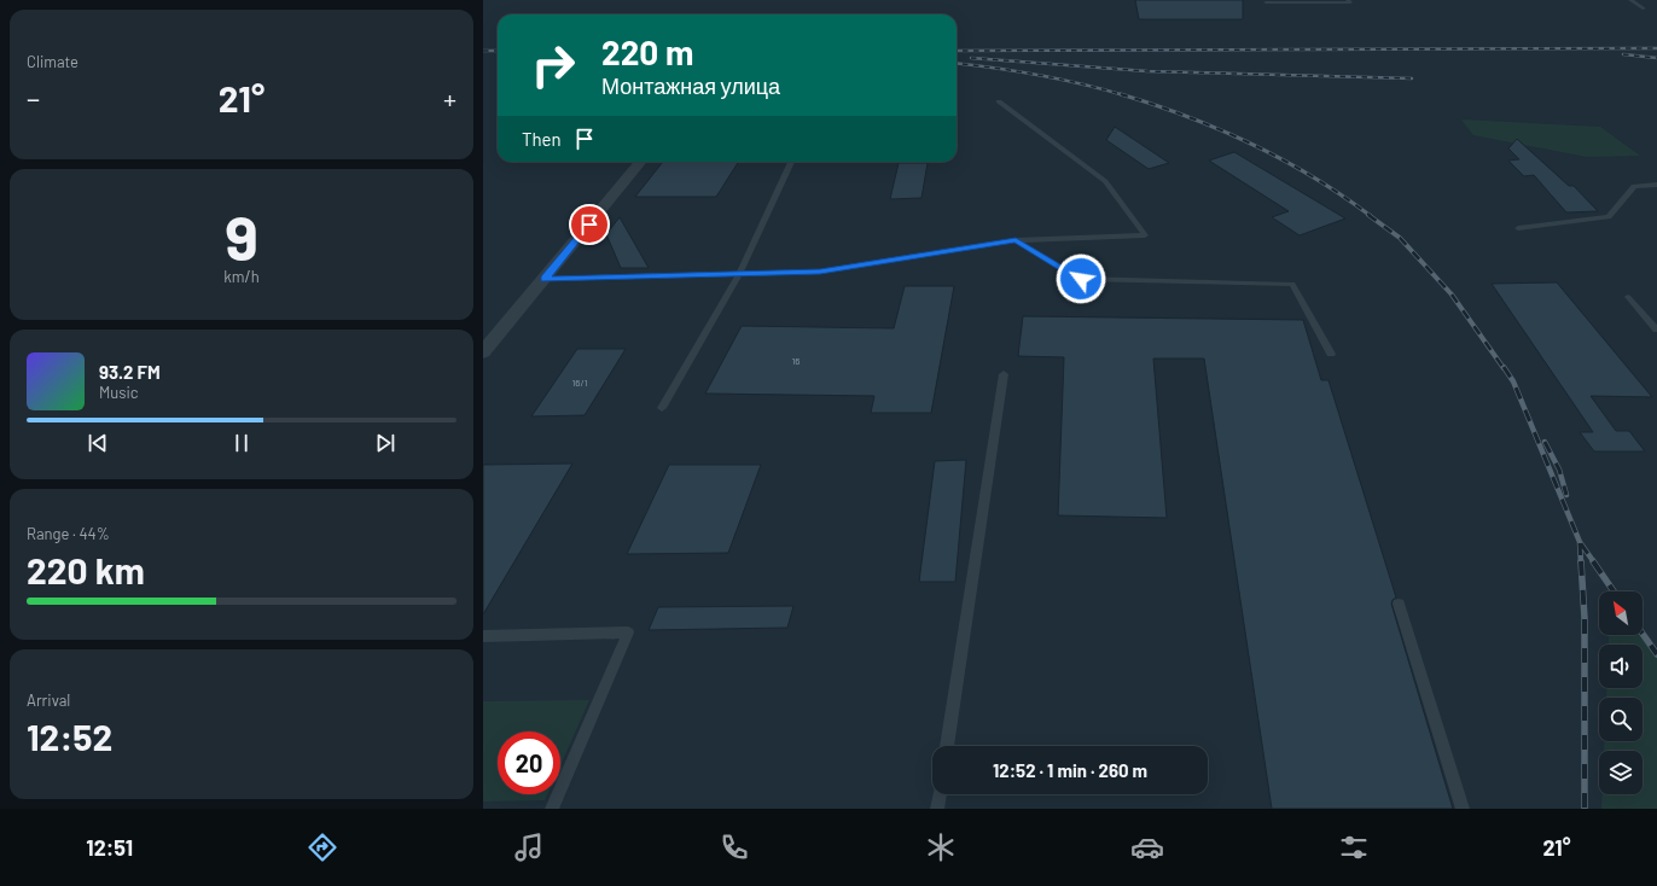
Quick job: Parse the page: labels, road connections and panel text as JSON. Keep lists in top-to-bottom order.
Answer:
{
  "house_numbers": ["16", "16/1"],
  "north": "top left",
  "page": {
    "tile": [
      "Climate",
      ["9", "km/h"],
      ["Range · 44%", "220 km"],
      ["Arrival", "12:52"]
    ],
    "turn": ["220 m", "Монтажная улица"],
    "heat": ["−", "21°", "+"],
    "then": "Then",
    "song": ["93.2 FM", "Music"],
    "limit": "20",
    "trip": "12:52 · 1 min · 260 m",
    "tabs": ["12:51", "21°"]
  }
}
